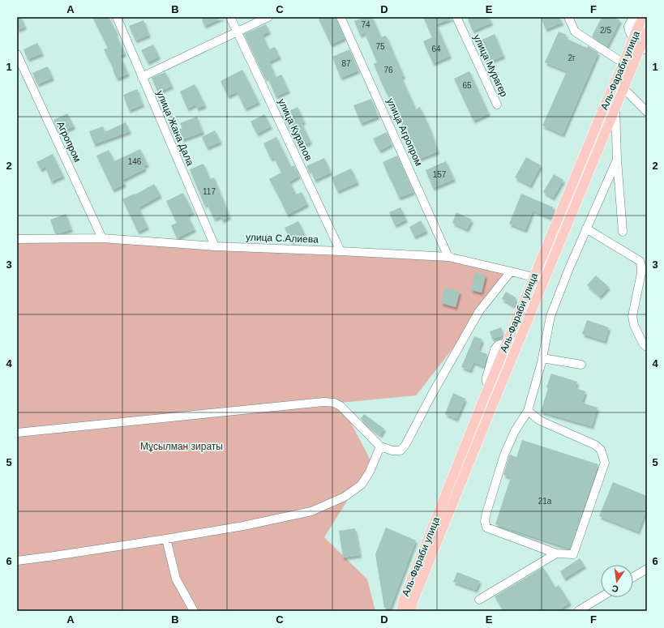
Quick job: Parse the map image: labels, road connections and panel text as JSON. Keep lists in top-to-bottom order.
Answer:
{
  "streets": {
    "main road": ["Аль-Фараби улица"],
    "street": [
      "улица Мурагер",
      "улица Жана Дала",
      "улица Куралов",
      "улица Агропром",
      "Агропром",
      "улица С.Алиева"
    ]
  },
  "crossings": [
    ["Аль-Фараби улица", "улица С.Алиева"],
    ["улица Жана Дала", "улица С.Алиева"],
    ["улица Куралов", "улица С.Алиева"],
    ["улица Агропром", "улица С.Алиева"],
    ["Агропром", "улица С.Алиева"]
  ],
  "parks": ["Мұсылман зираты"],
  "house_numbers": [
    "74",
    "2/5",
    "75",
    "64",
    "2г",
    "87",
    "76",
    "65",
    "146",
    "157",
    "117",
    "21а"
  ],
  "north": "bottom",
  "grid": {
    "columns": [
      "A",
      "B",
      "C",
      "D",
      "E",
      "F"
    ],
    "rows": [
      "1",
      "2",
      "3",
      "4",
      "5",
      "6"
    ]
  }
}
